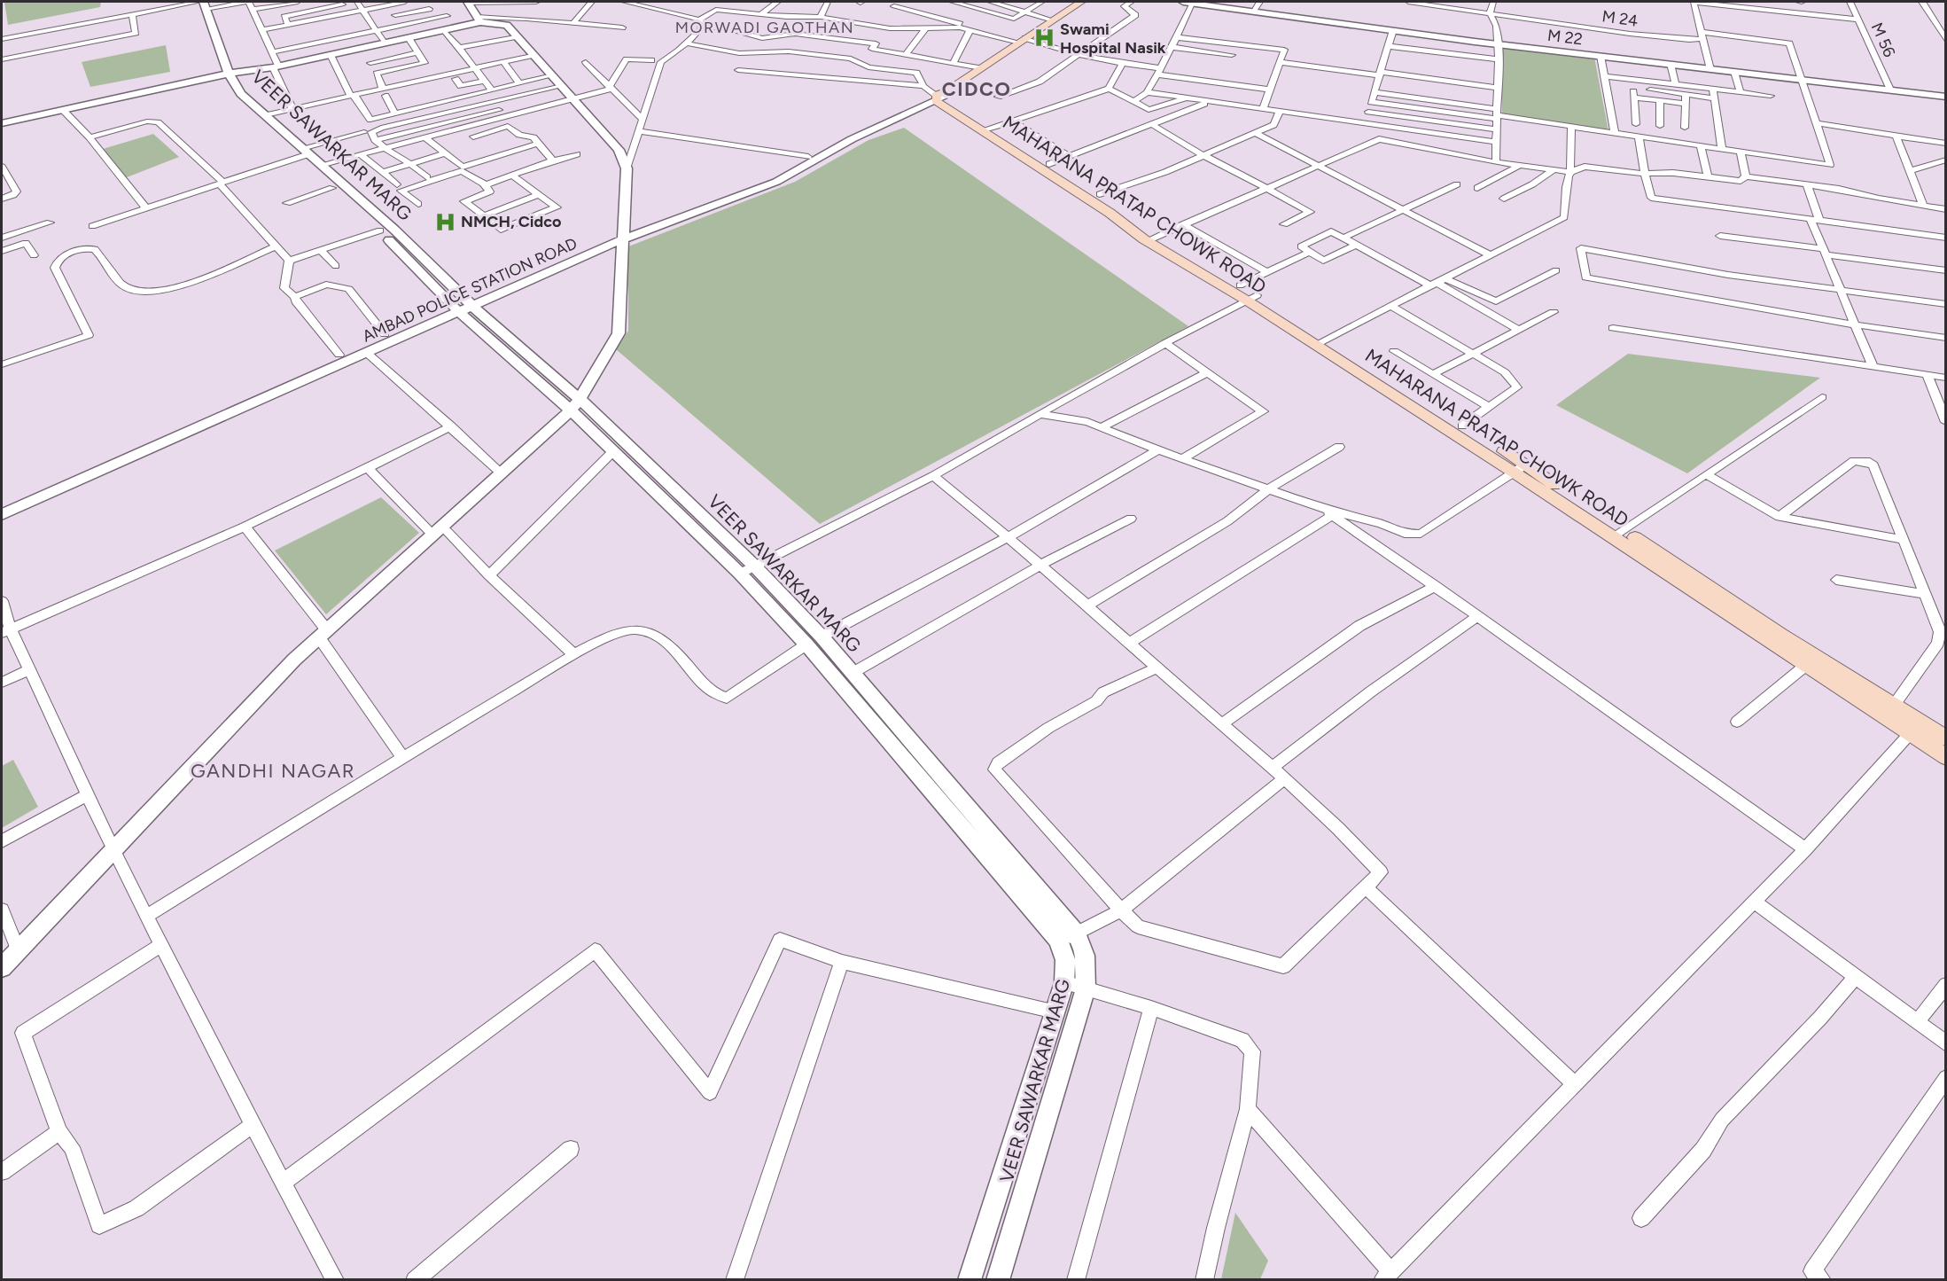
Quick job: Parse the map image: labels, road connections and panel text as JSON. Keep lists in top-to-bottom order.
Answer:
{
  "streets": {
    "main road": ["MAHARANA PRATAP CHOWK ROAD", "AMBAD POLICE STATION ROAD"],
    "street": [
      "M 24",
      "M 22",
      "M 56",
      "VEER SAWARKAR MARG"
    ]
  },
  "crossings": [
    ["M 24", "M 22"],
    ["M 22", "M 56"],
    ["VEER SAWARKAR MARG", "AMBAD POLICE STATION ROAD"],
    ["MAHARANA PRATAP CHOWK ROAD", "AMBAD POLICE STATION ROAD"]
  ],
  "districts": ["MORWADI GAOTHAN", "CIDCO", "GANDHI NAGAR"],
  "places": {
    "hospital": ["Swami Hospital Nasik", "NMCH, Cidco"]
  }
}
